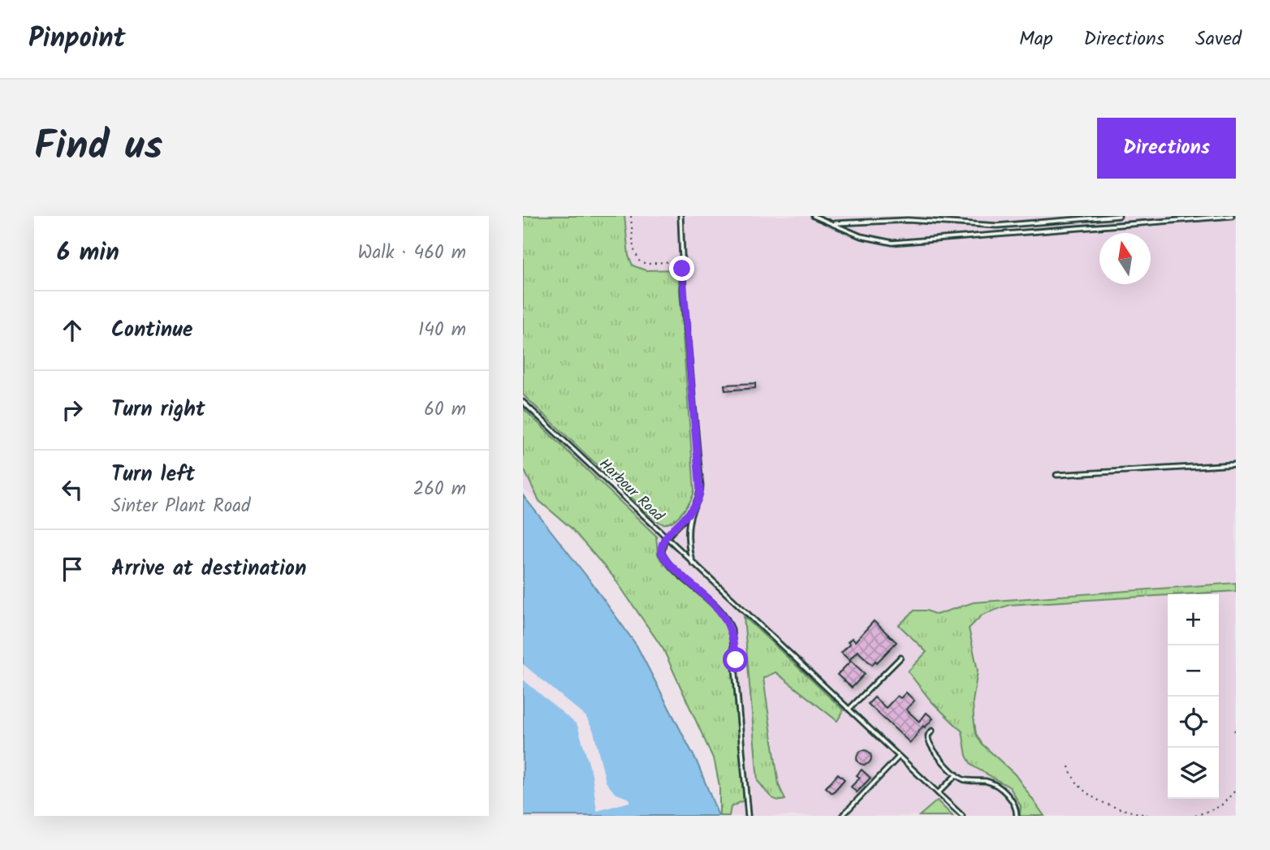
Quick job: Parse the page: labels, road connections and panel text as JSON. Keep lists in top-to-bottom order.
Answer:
{
  "streets": {
    "lane": ["Harbour Road"]
  },
  "north": "top",
  "page": {
    "header": "Pinpoint",
    "nav": ["Map", "Directions", "Saved"],
    "title": "Find us",
    "buttons": "Directions",
    "heading": ["6 min", "Walk · 460 m"],
    "list": [
      ["Continue", "140 m"],
      ["Turn right", "60 m"],
      ["Turn left", "Sinter Plant Road", "260 m"],
      "Arrive at destination"
    ],
    "map_buttons": ["+", "−"]
  }
}
